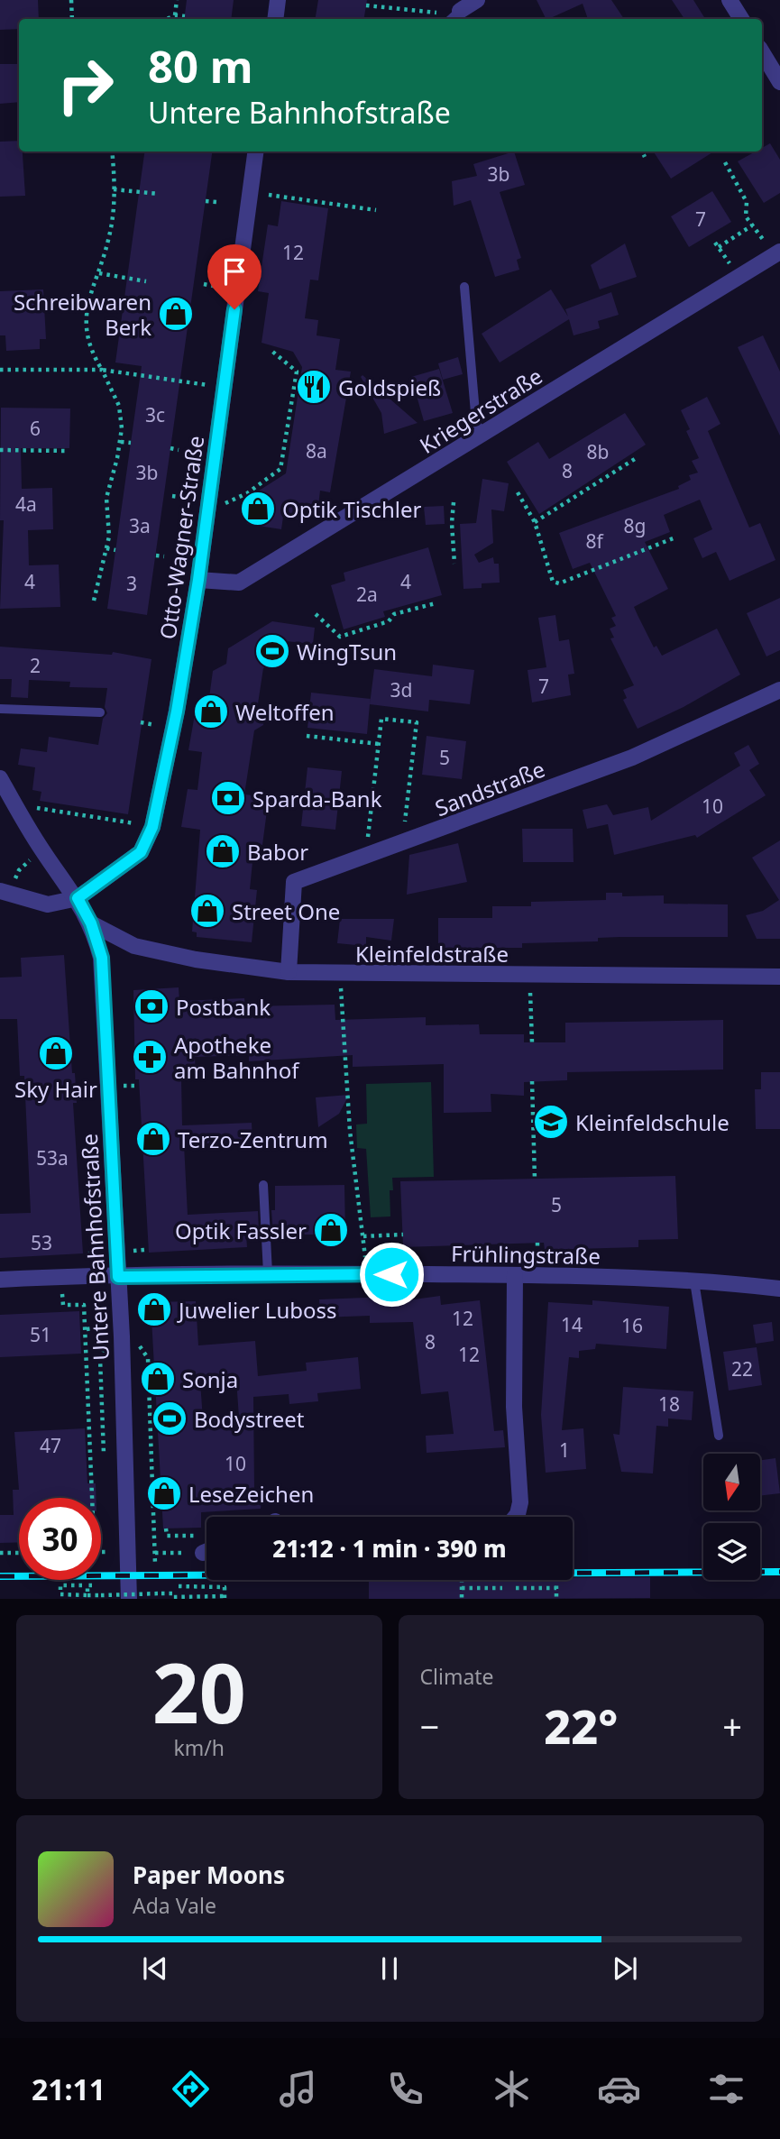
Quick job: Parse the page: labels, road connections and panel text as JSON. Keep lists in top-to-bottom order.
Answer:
{
  "streets": {
    "street": [
      "Kriegerstraße",
      "Otto-Wagner-Straße",
      "Sandstraße",
      "Kleinfeldstraße",
      "Untere Bahnhofstraße",
      "Frühlingstraße"
    ]
  },
  "crossings": [
    ["Kriegerstraße", "Otto-Wagner-Straße"],
    ["Otto-Wagner-Straße", "Untere Bahnhofstraße"],
    ["Sandstraße", "Kleinfeldstraße"],
    ["Kleinfeldstraße", "Untere Bahnhofstraße"],
    ["Untere Bahnhofstraße", "Frühlingstraße"]
  ],
  "places": {
    "shop": [
      "Schreibwaren Berk",
      "Optik Tischler",
      "Weltoffen",
      "Babor",
      "Street One",
      "Sky Hair",
      "Terzo-Zentrum",
      "Optik Fassler",
      "Juwelier Luboss",
      "Sonja",
      "LeseZeichen"
    ],
    "restaurant": ["Goldspieß"],
    "sports": ["WingTsun", "Bodystreet"],
    "bank": ["Sparda-Bank", "Postbank"],
    "pharmacy": ["Apotheke am Bahnhof"],
    "school or university": ["Kleinfeldschule"]
  },
  "house_numbers": [
    "3b",
    "7",
    "12",
    "3c",
    "6",
    "8a",
    "8b",
    "8",
    "3b",
    "4a",
    "3a",
    "8g",
    "8f",
    "4",
    "4",
    "3",
    "2a",
    "2",
    "7",
    "3d",
    "5",
    "10",
    "53a",
    "5",
    "53",
    "12",
    "14",
    "16",
    "51",
    "8",
    "12",
    "22",
    "18",
    "47",
    "1",
    "10"
  ],
  "north": "bottom",
  "page": {
    "turn": ["80 m", "Untere Bahnhofstraße"],
    "limit": "30",
    "trip": "21:12 · 1 min · 390 m",
    "tile": [
      ["20", "km/h"],
      "Climate"
    ],
    "heat": ["−", "22°", "+"],
    "song": ["Paper Moons", "Ada Vale"],
    "tabs": "21:11"
  }
}
